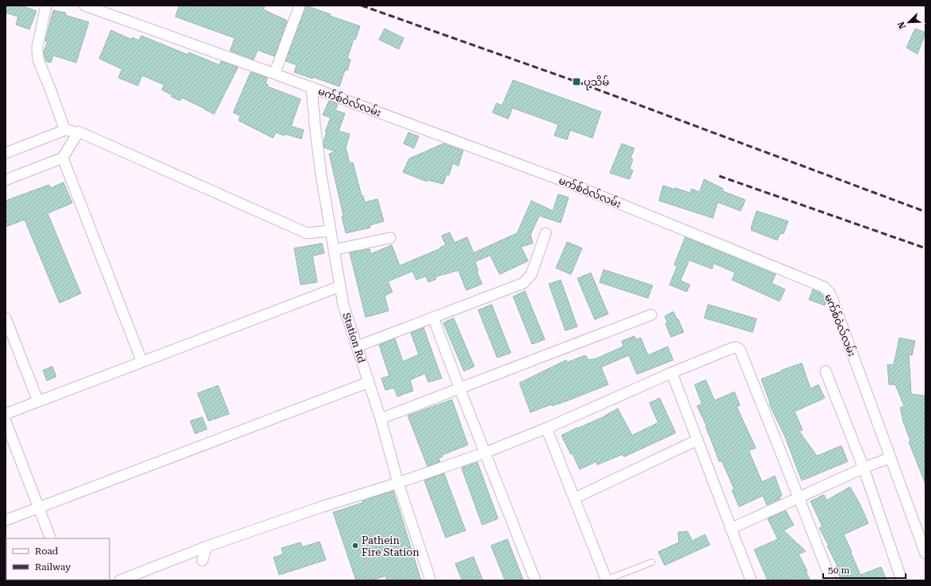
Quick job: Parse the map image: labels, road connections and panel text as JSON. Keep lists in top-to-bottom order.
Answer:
{
  "streets": {
    "street": ["မက်စ်ဝဲလ်လမ်း", "Station Rd"]
  },
  "crossings": [
    ["မက်စ်ဝဲလ်လမ်း", "Station Rd"]
  ],
  "places": {
    "transit": ["ပုသိမ်"],
    "other": ["Pathein Fire Station"]
  },
  "legend": ["Road", "Railway"],
  "scale_bar": "50 m",
  "north": "bottom left"
}
